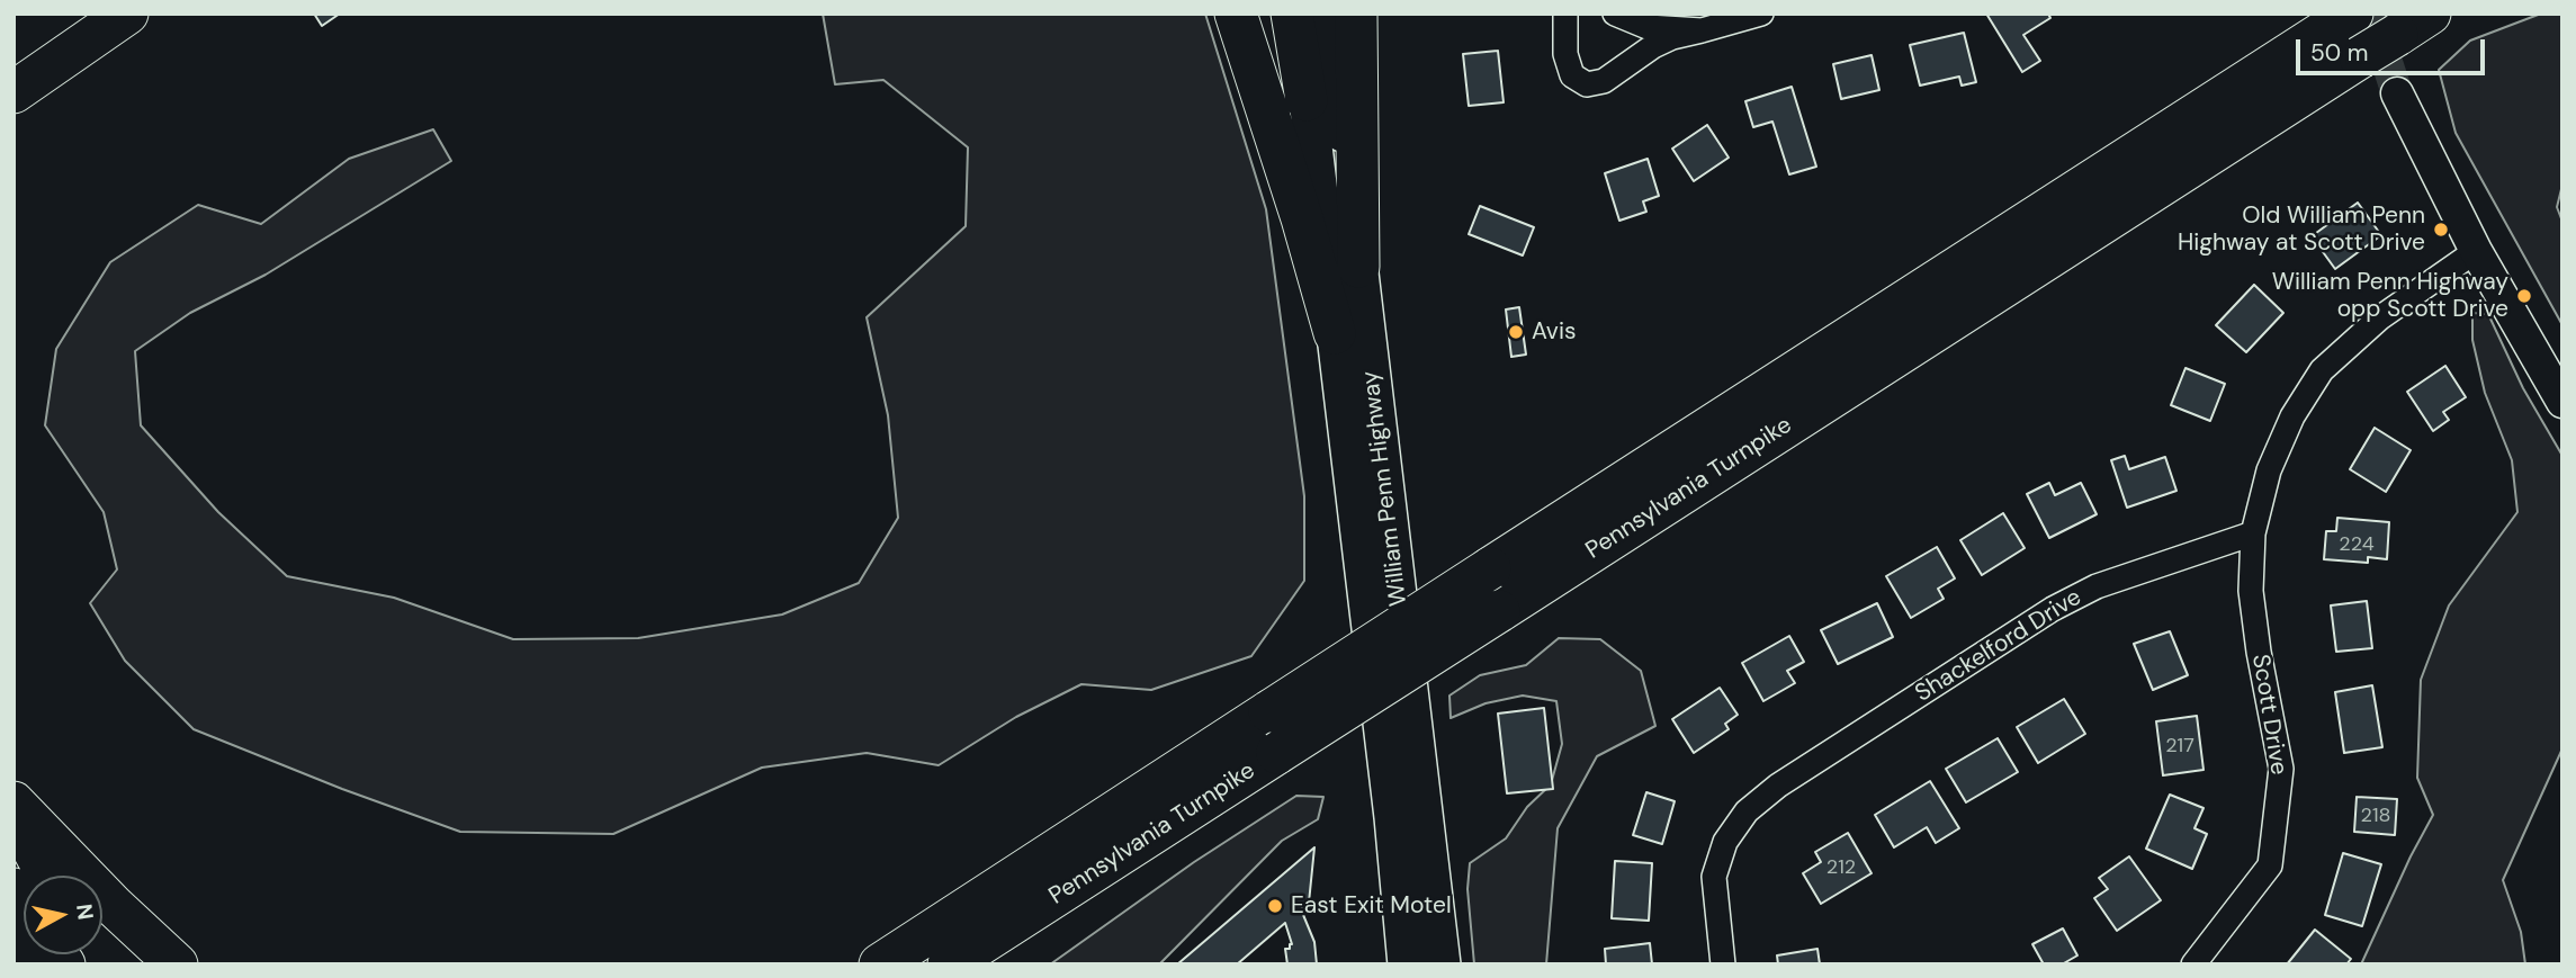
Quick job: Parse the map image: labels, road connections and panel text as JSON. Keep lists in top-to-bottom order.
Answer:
{
  "streets": {
    "highway": ["William Penn Highway", "Pennsylvania Turnpike"],
    "street": ["Shackelford Drive", "Scott Drive"]
  },
  "crossings": [
    ["Shackelford Drive", "Scott Drive"]
  ],
  "places": [
    "Old William Penn Highway at Scott Drive",
    "William Penn Highway opp Scott Drive",
    "Avis",
    "East Exit Motel"
  ],
  "house_numbers": [
    "224",
    "217",
    "218",
    "212"
  ],
  "scale_bar": "50 m",
  "north": "right"
}
